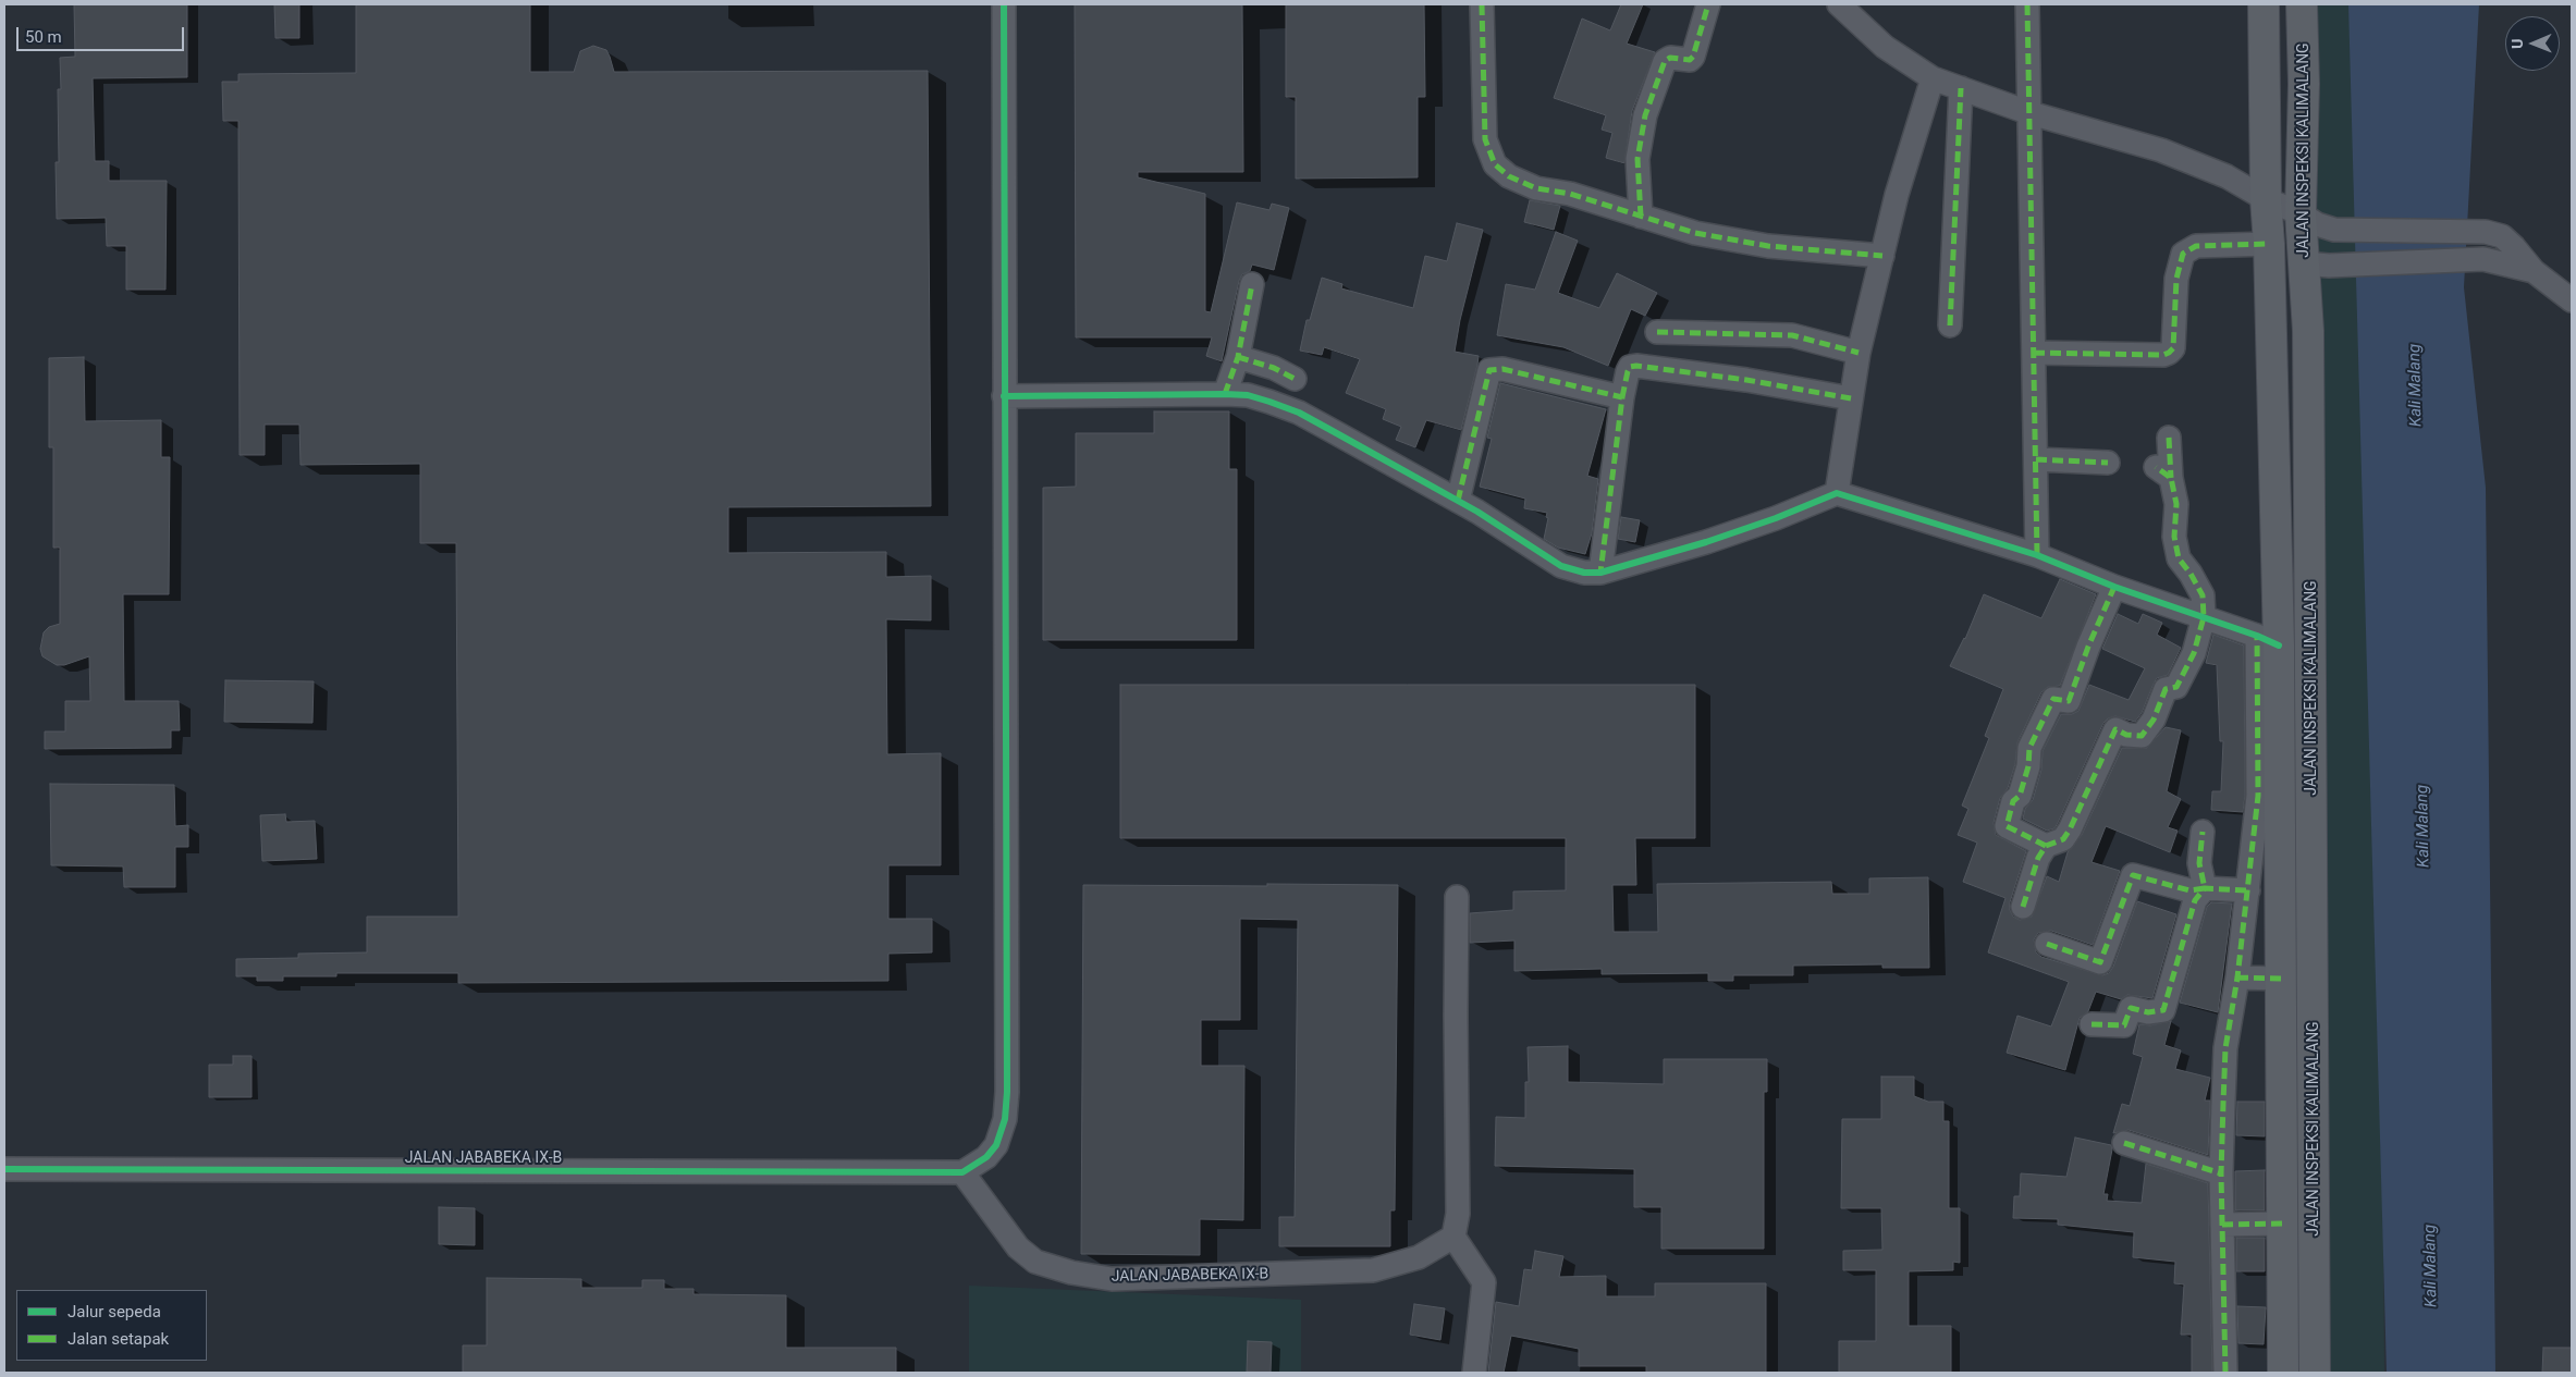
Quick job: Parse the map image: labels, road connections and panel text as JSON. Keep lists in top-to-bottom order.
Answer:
{
  "streets": {
    "main road": ["JALAN INSPEKSI KALIMALANG"],
    "street": ["JALAN JABABEKA IX-B"]
  },
  "water": ["Kali Malang"],
  "legend": ["Jalur sepeda", "Jalan setapak"],
  "scale_bar": "50 m",
  "north": "left"
}
